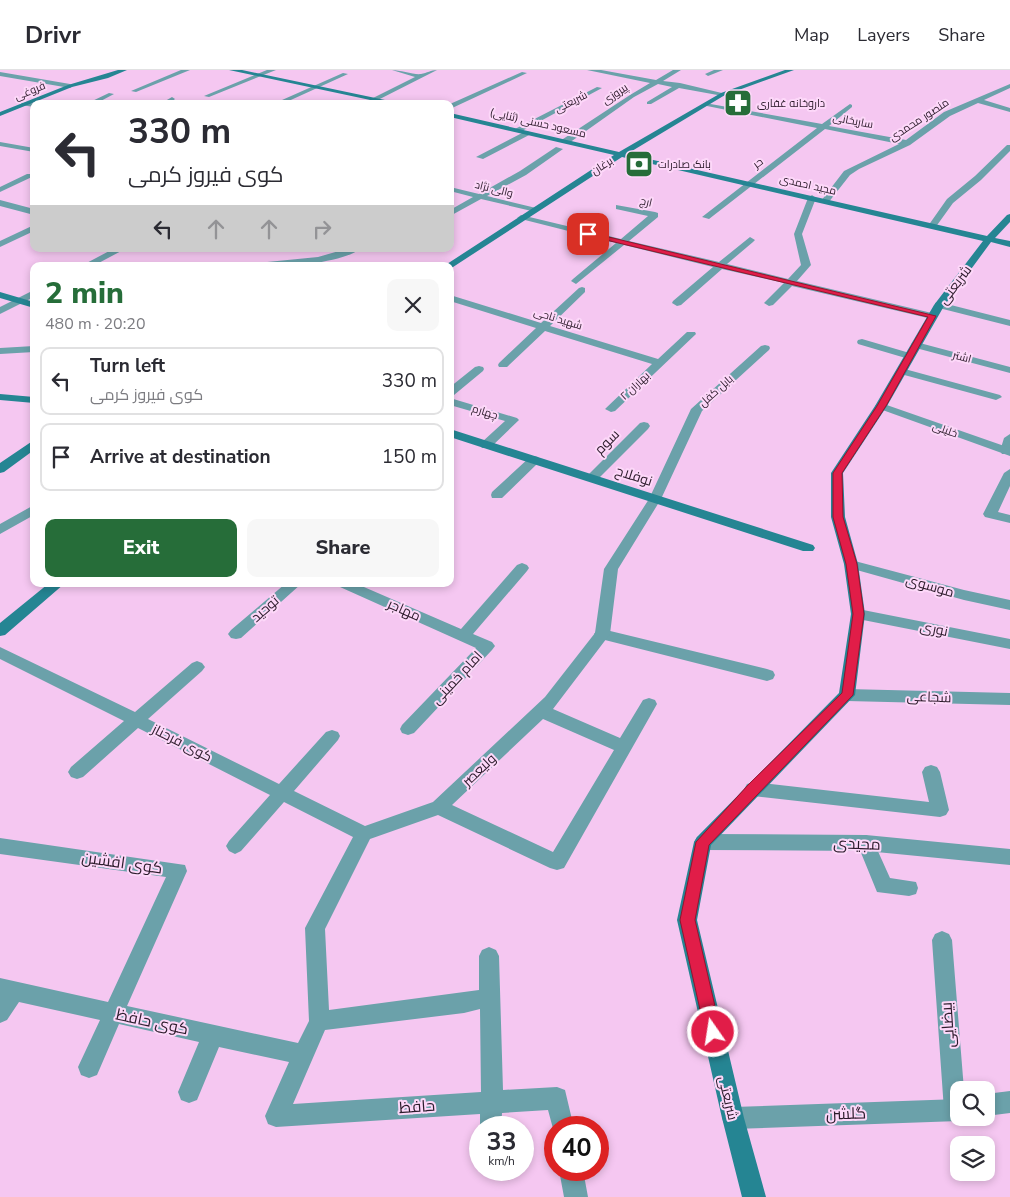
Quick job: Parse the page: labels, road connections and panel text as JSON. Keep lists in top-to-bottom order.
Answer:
{
  "streets": {
    "street": [
      "فروغی",
      "پیروزی",
      "شریعتی",
      "منصور محمدی",
      "ساریخانی",
      "مسعود حسنی (ثنایی)",
      "حر",
      "برغان",
      "مجید احمدی",
      "والی نژاد",
      "ارج",
      "شهید ناحی",
      "اشتر",
      "بهاران ۲",
      "بابل کفل",
      "چهارم",
      "خلیلی",
      "سوم",
      "نوفلاح",
      "موسوی",
      "توحید",
      "مهاجر",
      "نوری",
      "امام خمینی",
      "شجاعی",
      "کوی فرحناز",
      "ولیعصر",
      "مجیدی",
      "کوی افشین",
      "کوی حافظ",
      "بیضایی",
      "حافظ",
      "گلشن"
    ]
  },
  "crossings": [
    ["پیروزی", "مسعود حسنی (ثنایی)"],
    ["شریعتی", "مسعود حسنی (ثنایی)"],
    ["شریعتی", "مجید احمدی"],
    ["شریعتی", "اشتر"],
    ["شریعتی", "خلیلی"],
    ["شریعتی", "موسوی"],
    ["شریعتی", "نوری"],
    ["شریعتی", "شجاعی"],
    ["شریعتی", "مجیدی"],
    ["شریعتی", "گلشن"],
    ["منصور محمدی", "ساریخانی"],
    ["منصور محمدی", "مجید احمدی"],
    ["ساریخانی", "حر"],
    ["ساریخانی", "برغان"],
    ["مسعود حسنی (ثنایی)", "برغان"],
    ["مسعود حسنی (ثنایی)", "مجید احمدی"],
    ["حر", "مجید احمدی"],
    ["برغان", "مجید احمدی"],
    ["برغان", "والی نژاد"],
    ["شهید ناحی", "بهاران ۲"],
    ["بابل کفل", "نوفلاح"],
    ["بابل کفل", "ولیعصر"],
    ["چهارم", "نوفلاح"],
    ["سوم", "نوفلاح"],
    ["نوفلاح", "ولیعصر"],
    ["مهاجر", "امام خمینی"],
    ["کوی فرحناز", "ولیعصر"],
    ["کوی افشین", "کوی حافظ"],
    ["کوی حافظ", "حافظ"]
  ],
  "places": {
    "pharmacy": ["داروخانه غفاری"],
    "bank": ["بانک صادرات"]
  },
  "page": {
    "header": "Drivr",
    "nav": ["Map", "Layers", "Share"],
    "turn": ["330 m", "کوی فیروز کرمی"],
    "heading": ["2 min", "480 m · 20:20"],
    "list": [
      {
        "name": "Turn left",
        "note": "کوی فیروز کرمی",
        "value": "330 m"
      },
      {
        "name": "Arrive at destination",
        "value": "150 m"
      }
    ],
    "buttons": ["Exit", "Share"],
    "speed": "33 km/h",
    "limit": "40"
  }
}
